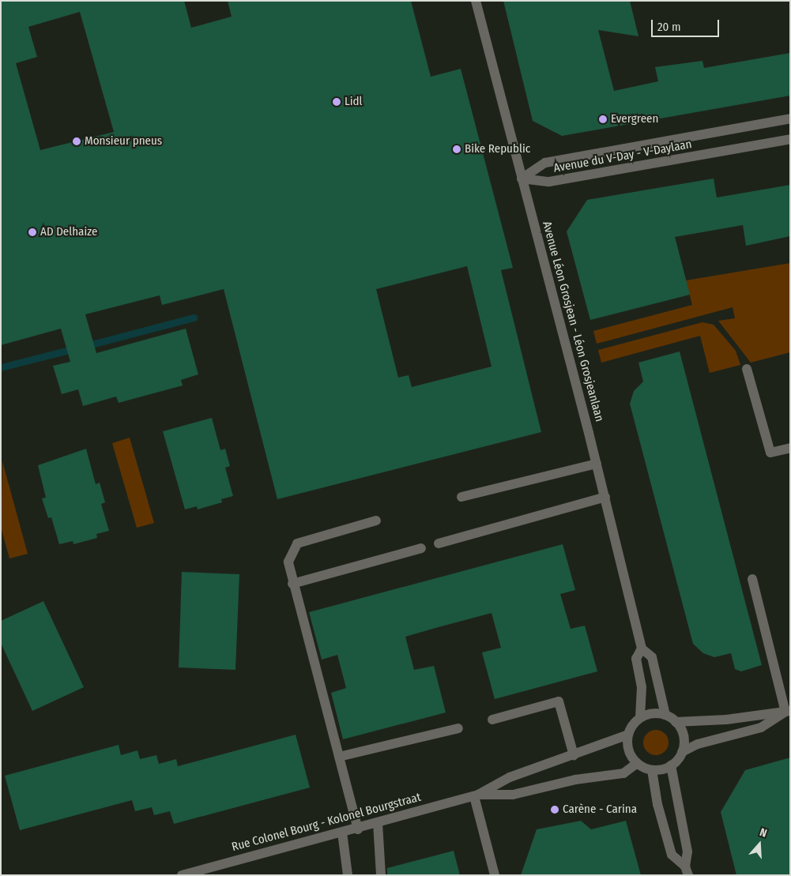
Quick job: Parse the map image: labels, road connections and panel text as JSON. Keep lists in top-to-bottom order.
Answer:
{
  "streets": {
    "street": ["Avenue du V-Day - V-Daylaan", "Avenue Léon Grosjean - Léon Grosjeanlaan", "Rue Colonel Bourg - Kolonel Bourgstraat"]
  },
  "crossings": [
    ["Avenue du V-Day - V-Daylaan", "Avenue Léon Grosjean - Léon Grosjeanlaan"],
    ["Avenue Léon Grosjean - Léon Grosjeanlaan", "Rue Colonel Bourg - Kolonel Bourgstraat"]
  ],
  "places": [
    "Lidl",
    "Evergreen",
    "Monsieur pneus",
    "Bike Republic",
    "AD Delhaize",
    "Carène - Carina"
  ],
  "scale_bar": "20 m",
  "north": "top"
}
